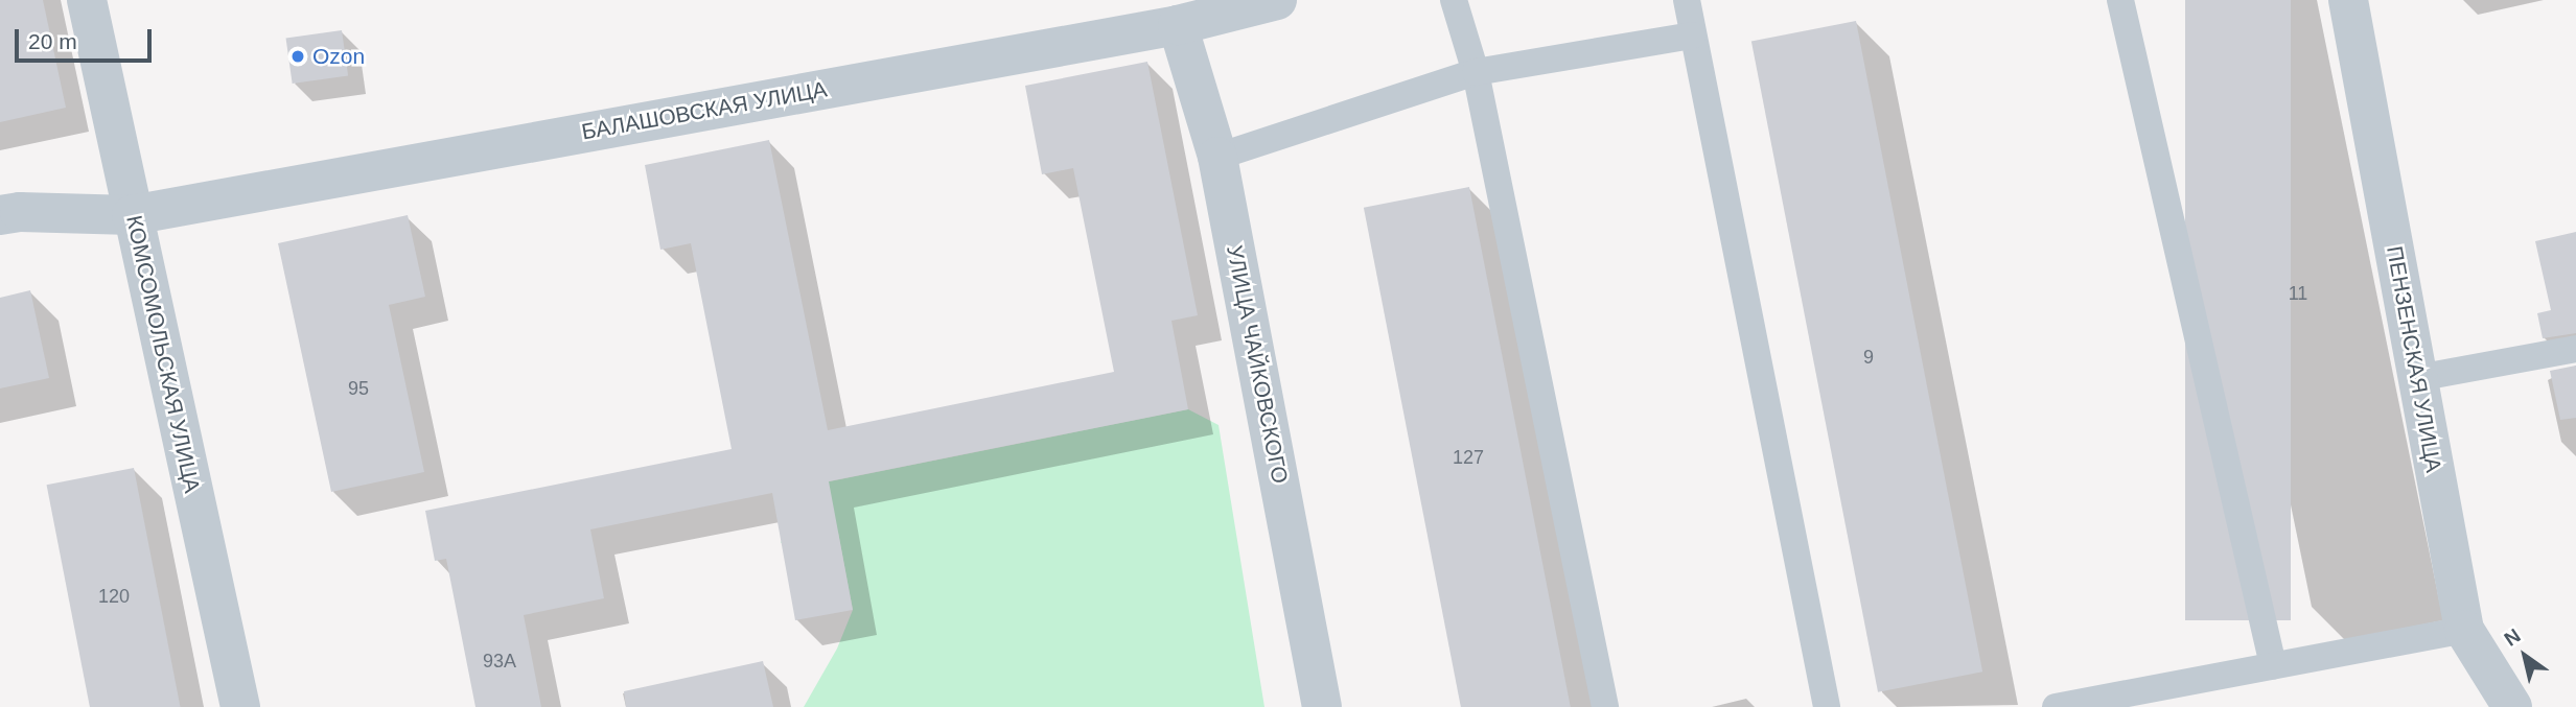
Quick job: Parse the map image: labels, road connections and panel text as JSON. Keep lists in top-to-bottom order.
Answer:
{
  "streets": {
    "street": [
      "БАЛАШОВСКАЯ УЛИЦА",
      "КОМСОМОЛЬСКАЯ УЛИЦА",
      "ПЕНЗЕНСКАЯ УЛИЦА",
      "УЛИЦА ЧАЙКОВСКОГО"
    ]
  },
  "crossings": [
    ["БАЛАШОВСКАЯ УЛИЦА", "КОМСОМОЛЬСКАЯ УЛИЦА"],
    ["БАЛАШОВСКАЯ УЛИЦА", "УЛИЦА ЧАЙКОВСКОГО"]
  ],
  "places": ["Ozon"],
  "house_numbers": [
    "11",
    "9",
    "95",
    "127",
    "120",
    "93А"
  ],
  "scale_bar": "20 m",
  "north": "top left"
}
